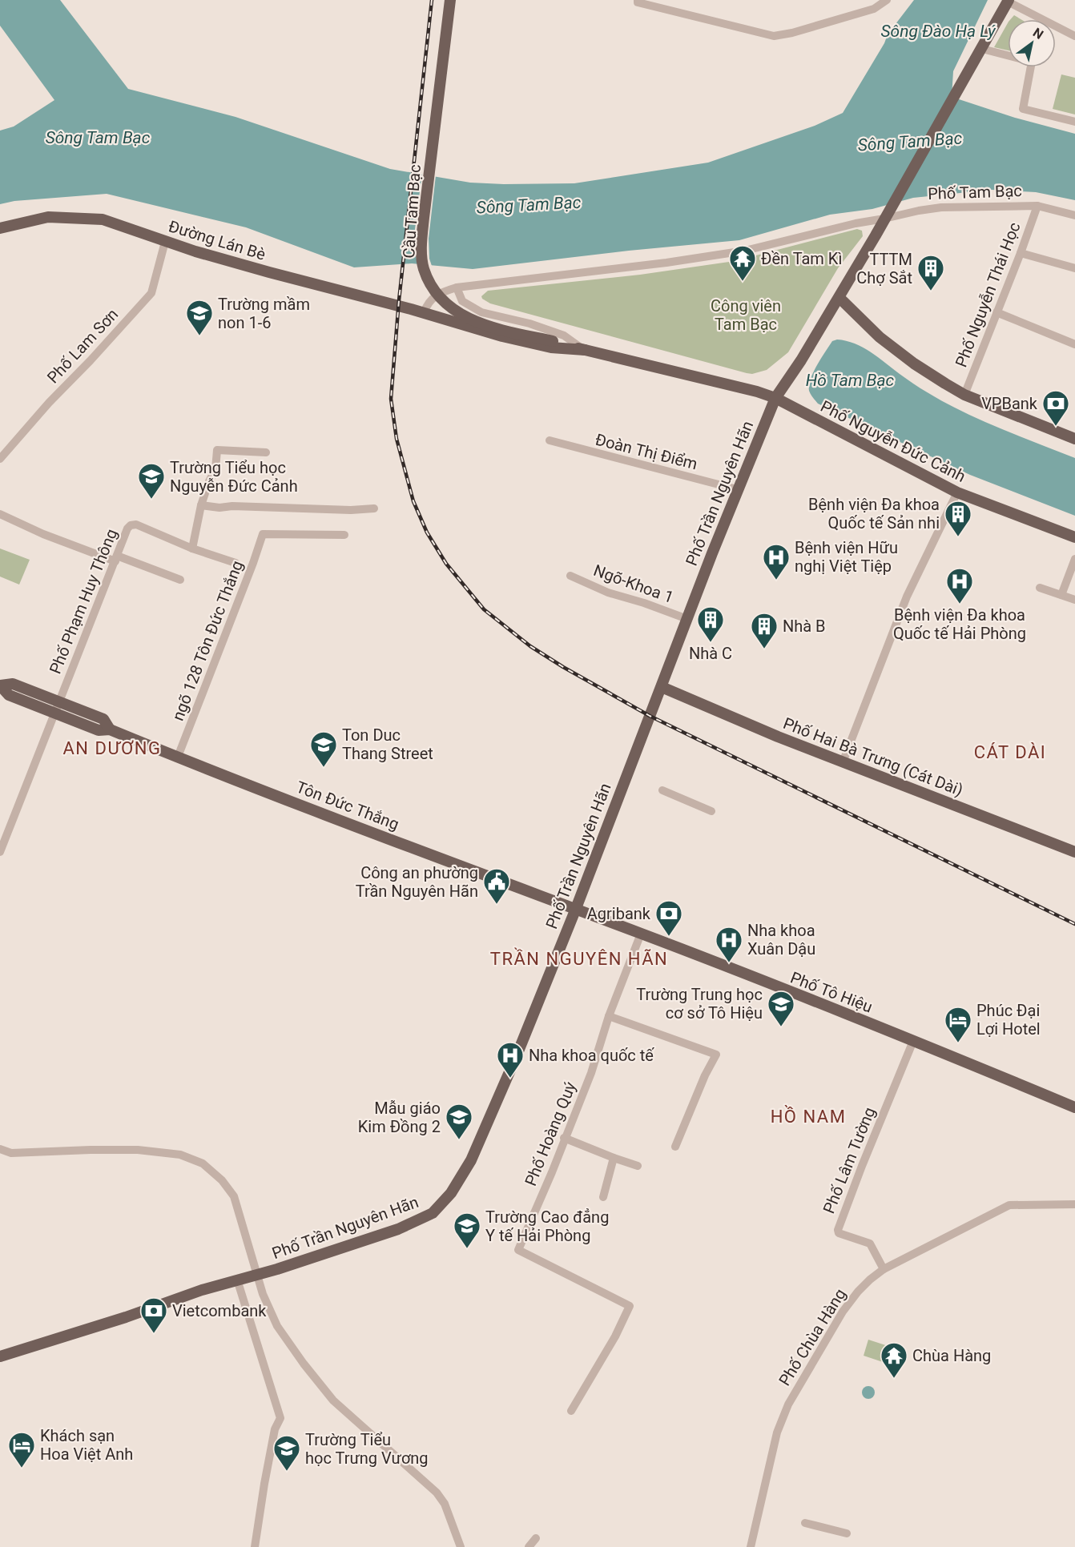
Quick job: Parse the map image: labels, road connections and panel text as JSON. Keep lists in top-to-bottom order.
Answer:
{
  "streets": {
    "main road": [
      "Cầu Tam Bạc",
      "Đường Lán Bè",
      "Phố Nguyễn Đức Cảnh",
      "Phố Trần Nguyên Hãn",
      "Phố Hai Bà Trưng (Cát Dài)",
      "Tôn Đức Thắng",
      "Phố Tô Hiệu"
    ],
    "street": [
      "Phố Tam Bạc",
      "Phố Nguyễn Thái Học",
      "Phố Lam Sơn",
      "Đoàn Thị Điểm",
      "Ngõ-Khoa 1",
      "Phố Phạm Huy Thông",
      "ngõ 128 Tôn Đức Thắng",
      "Phố Hoàng Quý",
      "Phố Lâm Tường",
      "Phố Chùa Hàng"
    ]
  },
  "crossings": [
    ["Phố Tam Bạc", "Đường Lán Bè"],
    ["Phố Tam Bạc", "Phố Nguyễn Thái Học"],
    ["Phố Tam Bạc", "Phố Nguyễn Đức Cảnh"],
    ["Cầu Tam Bạc", "Phố Nguyễn Đức Cảnh"],
    ["Đường Lán Bè", "Phố Lam Sơn"],
    ["Đường Lán Bè", "Phố Nguyễn Đức Cảnh"],
    ["Phố Nguyễn Đức Cảnh", "Phố Trần Nguyên Hãn"],
    ["Đoàn Thị Điểm", "Phố Trần Nguyên Hãn"],
    ["Phố Trần Nguyên Hãn", "Ngõ-Khoa 1"],
    ["Phố Trần Nguyên Hãn", "Phố Hai Bà Trưng (Cát Dài)"],
    ["Phố Trần Nguyên Hãn", "Tôn Đức Thắng"],
    ["Phố Trần Nguyên Hãn", "Phố Tô Hiệu"],
    ["Phố Phạm Huy Thông", "Tôn Đức Thắng"],
    ["ngõ 128 Tôn Đức Thắng", "Tôn Đức Thắng"],
    ["Tôn Đức Thắng", "Phố Tô Hiệu"],
    ["Phố Tô Hiệu", "Phố Hoàng Quý"],
    ["Phố Tô Hiệu", "Phố Lâm Tường"],
    ["Phố Lâm Tường", "Phố Chùa Hàng"]
  ],
  "districts": [
    "AN DƯƠNG",
    "CÁT DÀI",
    "TRẦN NGUYÊN HÃN",
    "HỒ NAM"
  ],
  "water": ["Sông Đào Hạ Lý", "Sông Tam Bạc", "Hồ Tam Bạc"],
  "parks": ["Công viên Tam Bạc"],
  "places": {
    "temple": ["Đền Tam Kì", "Chùa Hàng"],
    "building": [
      "TTTM Chợ Sắt",
      "Bệnh viện Đa khoa Quốc tế Sản nhi",
      "Nhà C",
      "Nhà B"
    ],
    "school or university": [
      "Trường mầm non 1-6",
      "Trường Tiểu học Nguyễn Đức Cảnh",
      "Ton Duc Thang Street",
      "Trường Trung học cơ sở Tô Hiệu",
      "Mẫu giáo Kim Đồng 2",
      "Trường Cao đẳng Y tế Hải Phòng",
      "Trường Tiểu học Trưng Vương"
    ],
    "bank": ["VPBank", "Agribank", "Vietcombank"],
    "hospital": [
      "Bệnh viện Hữu nghị Việt Tiệp",
      "Bệnh viện Đa khoa Quốc tế Hải Phòng",
      "Nha khoa Xuân Dậu",
      "Nha khoa quốc tế"
    ],
    "public building": ["Công an phường Trần Nguyên Hãn"],
    "hotel": ["Phúc Đại Lợi Hotel", "Khách sạn Hoa Việt Anh"]
  },
  "north": "top right"
}
